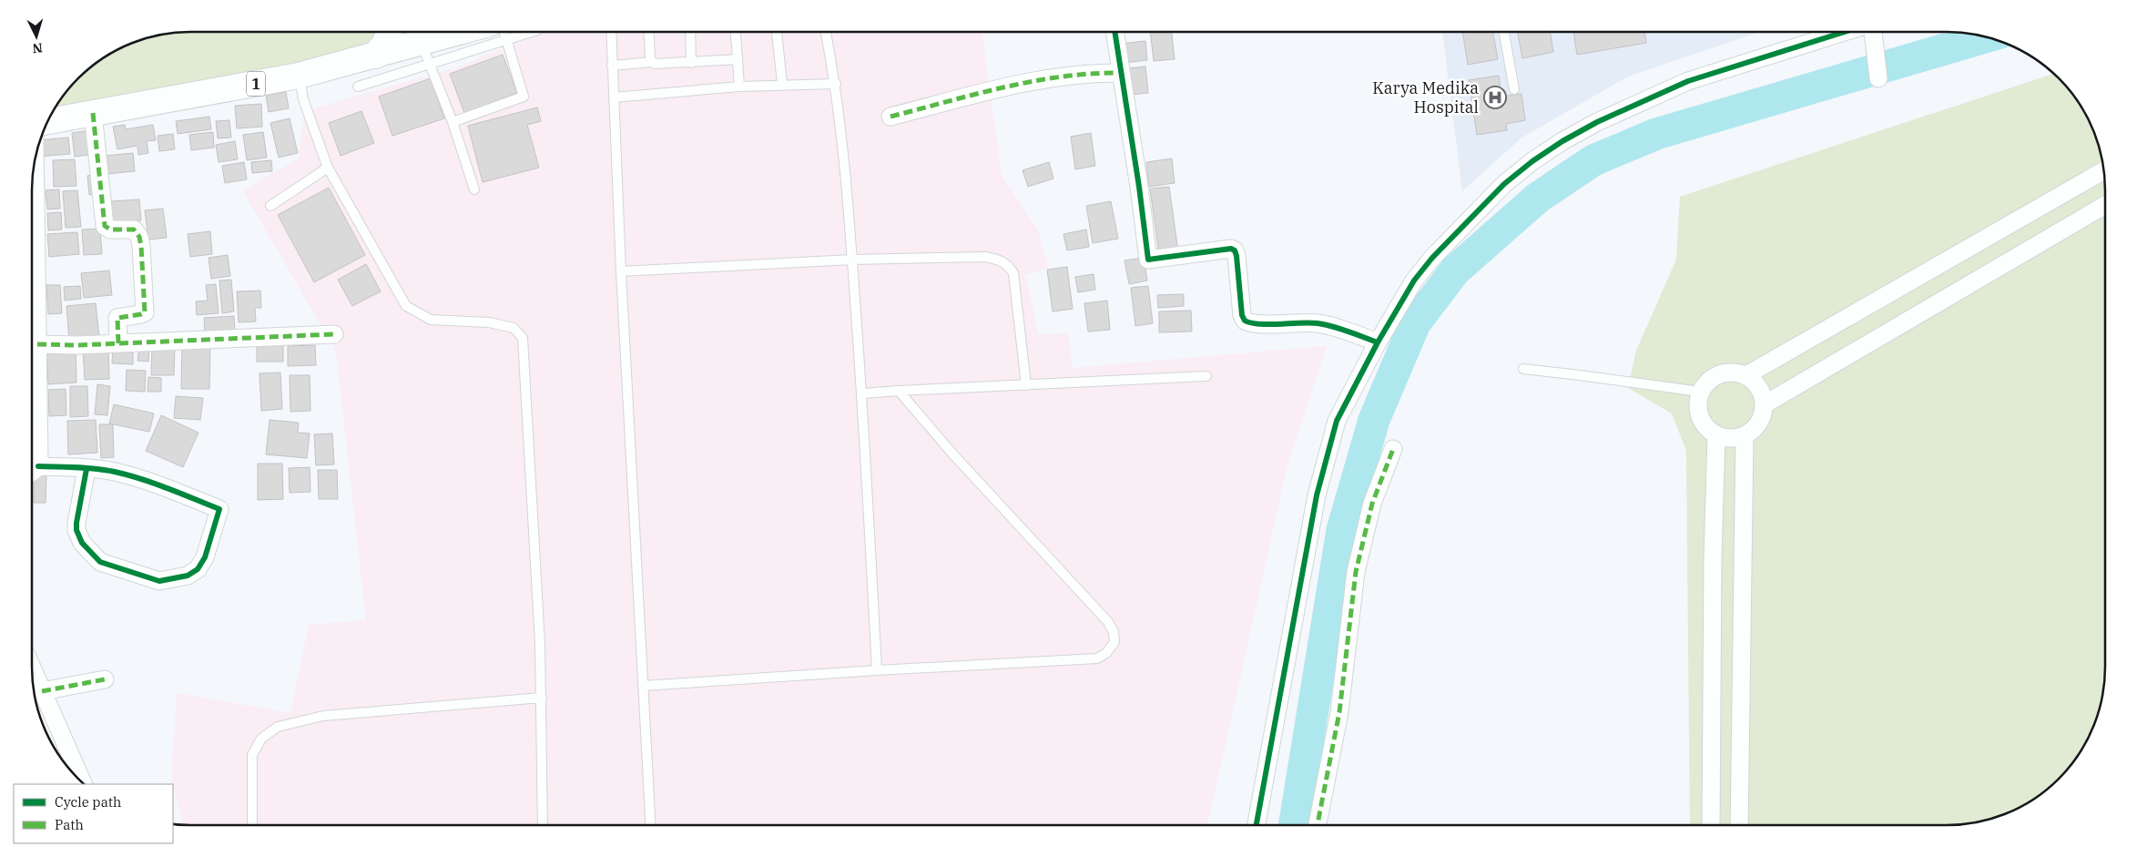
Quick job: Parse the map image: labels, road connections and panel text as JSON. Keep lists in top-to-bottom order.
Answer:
{
  "streets": {
    "highway": ["1"]
  },
  "places": {
    "hospital": ["Karya Medika Hospital"]
  },
  "legend": ["Cycle path", "Path"],
  "north": "bottom"
}
